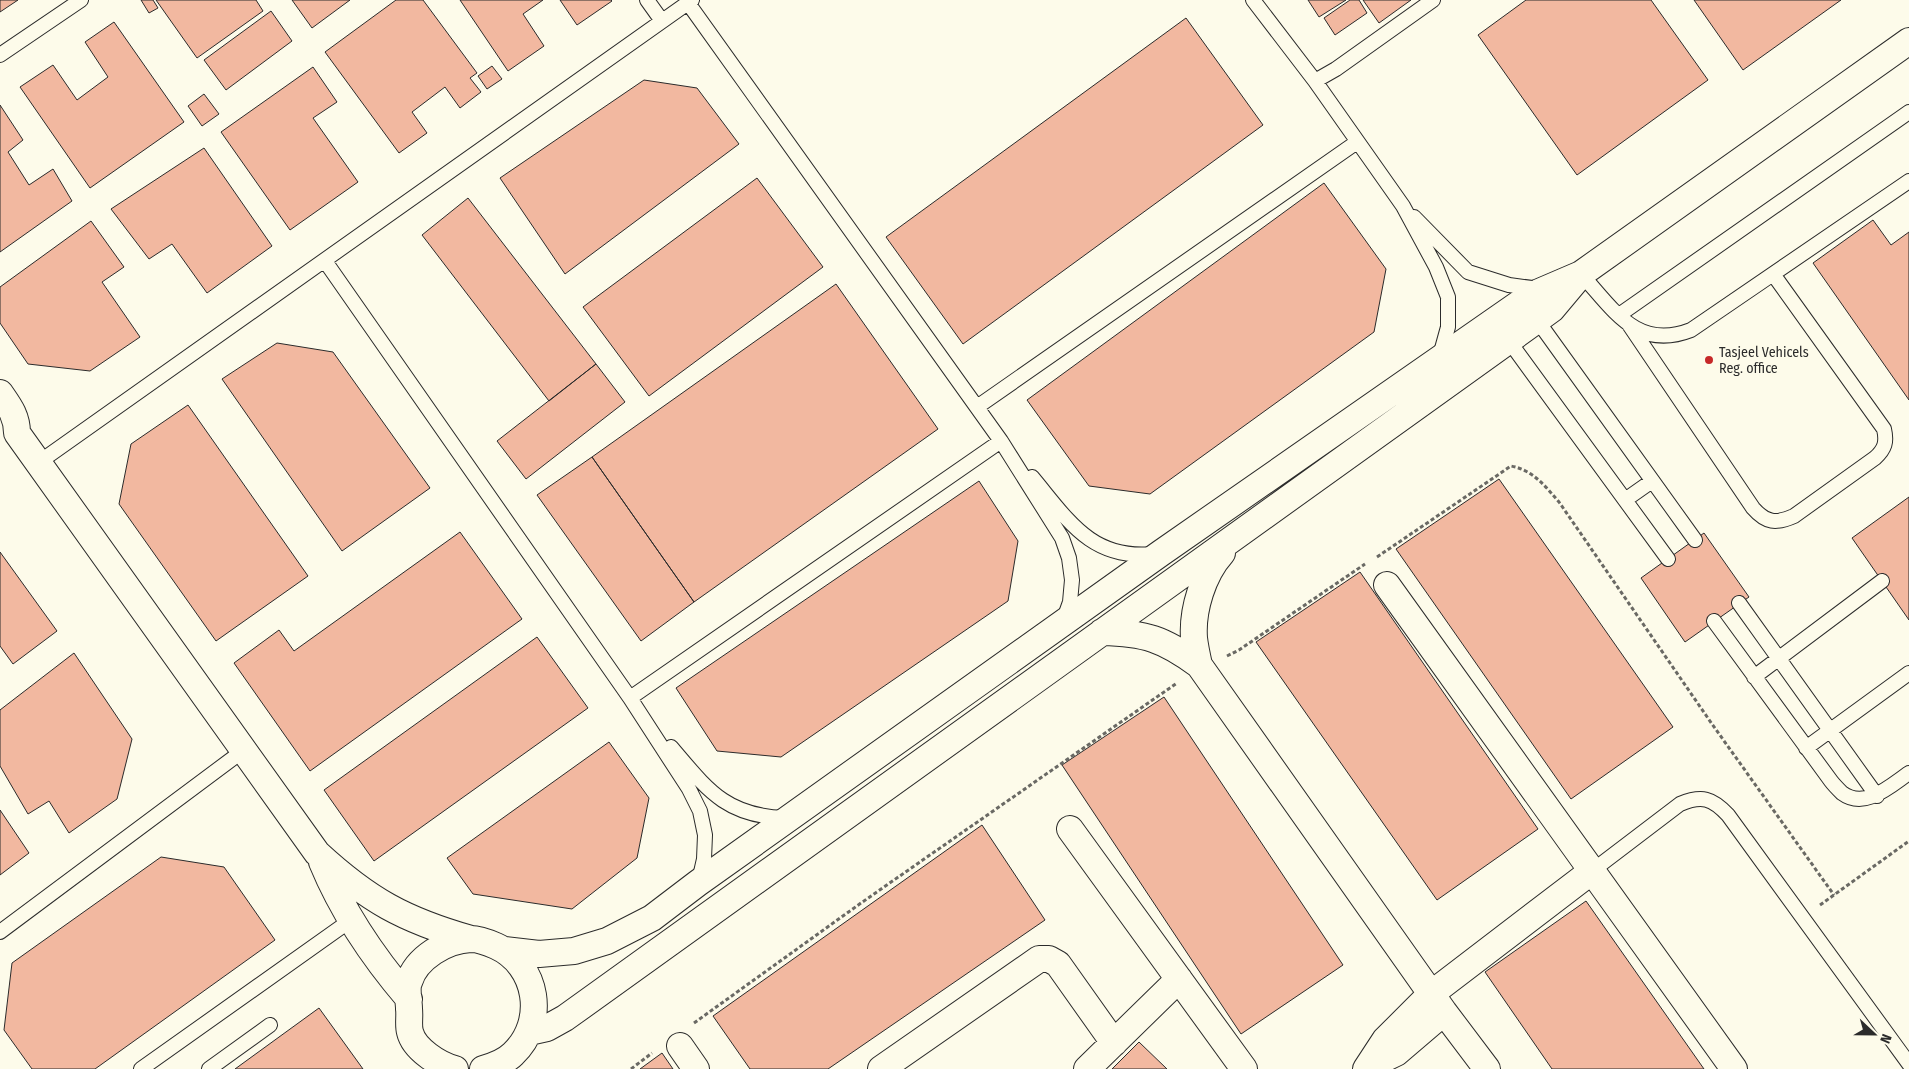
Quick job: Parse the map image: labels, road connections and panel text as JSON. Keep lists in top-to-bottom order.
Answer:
{
  "places": ["Tasjeel Vehicels Reg. office"],
  "north": "right"
}
